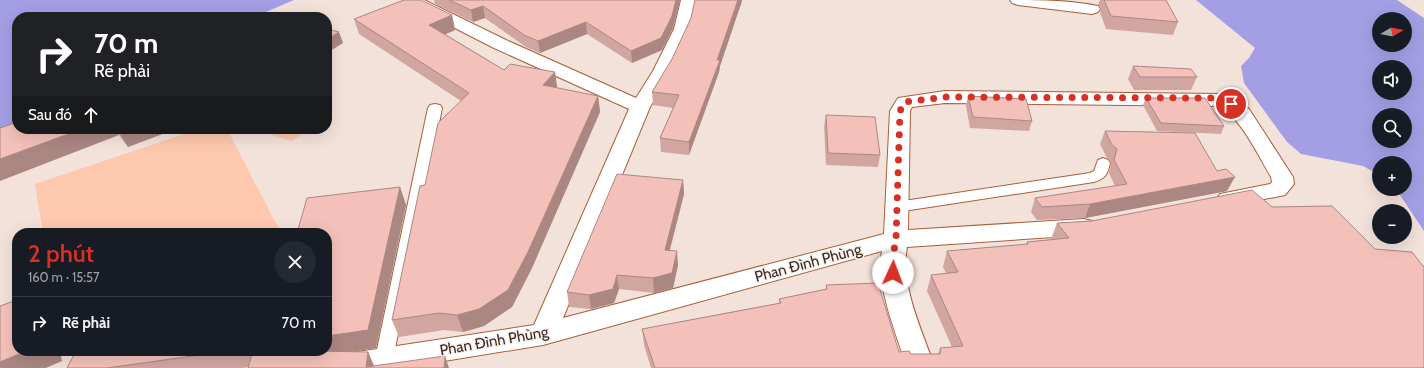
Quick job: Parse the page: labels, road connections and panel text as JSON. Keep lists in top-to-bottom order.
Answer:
{
  "streets": {
    "street": ["Phan Đình Phùng"]
  },
  "north": "right",
  "page": {
    "map_buttons": ["+", "−"],
    "turn": ["70 m", "Rẽ phải"],
    "then": "Sau đó",
    "heading": ["2 phút", "160 m · 15:57"],
    "list": [
      {
        "name": "Rẽ phải",
        "value": "70 m"
      }
    ]
  }
}
